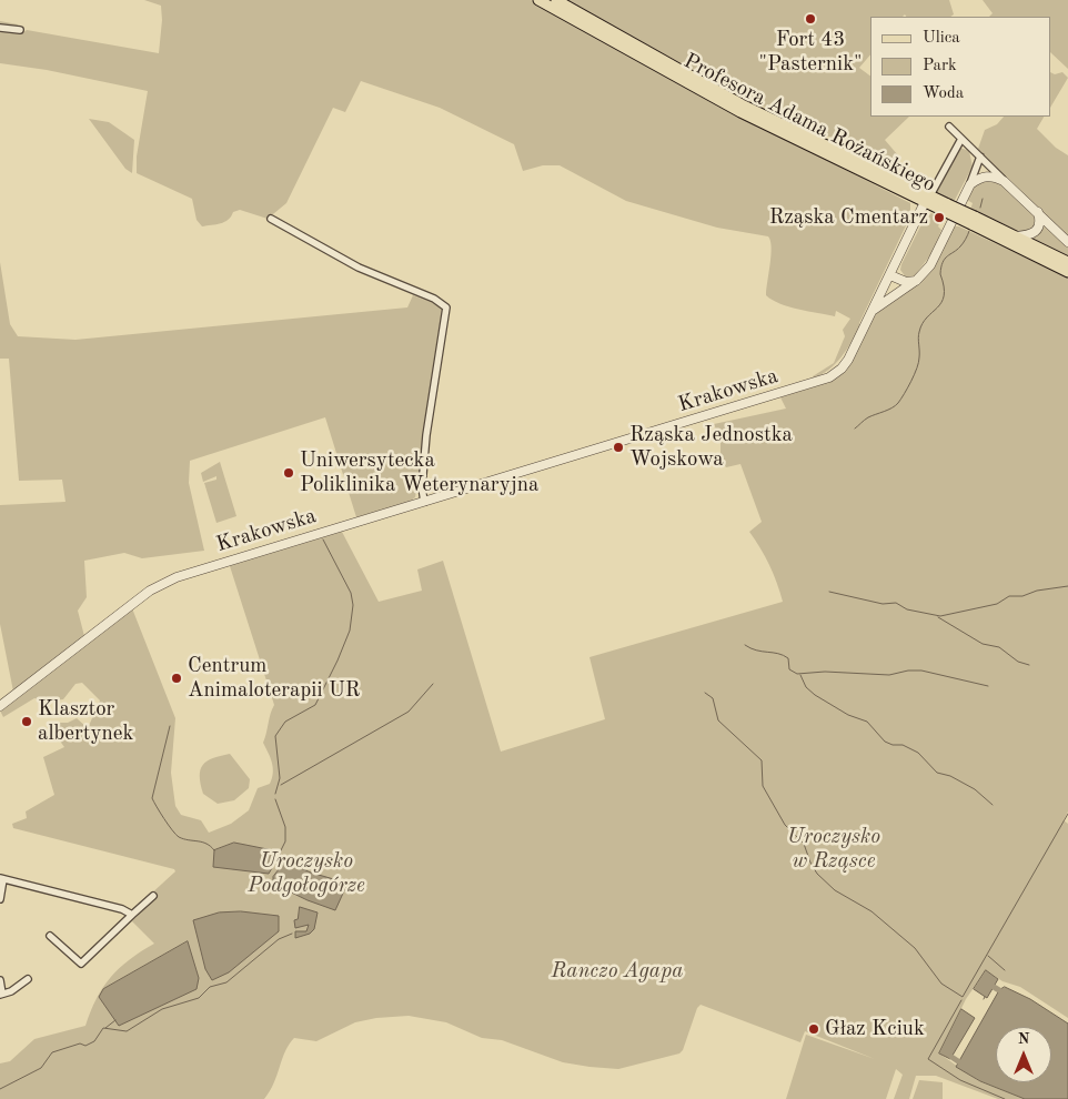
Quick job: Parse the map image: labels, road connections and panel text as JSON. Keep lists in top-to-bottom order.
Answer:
{
  "streets": {
    "main road": ["Profesora Adama Rożańskiego"],
    "street": ["Krakowska"]
  },
  "crossings": [
    ["Profesora Adama Rożańskiego", "Krakowska"]
  ],
  "parks": ["Uroczysko w Rząsce", "Uroczysko Podgołogórze", "Ranczo Agapa"],
  "places": [
    "Fort 43 \"Pasternik\"",
    "Rząska Cmentarz",
    "Rząska Jednostka Wojskowa",
    "Uniwersytecka Poliklinika Weterynaryjna",
    "Centrum Animaloterapii UR",
    "Klasztor albertynek",
    "Głaz Kciuk"
  ],
  "legend": ["Ulica", "Park", "Woda"],
  "north": "top"
}
